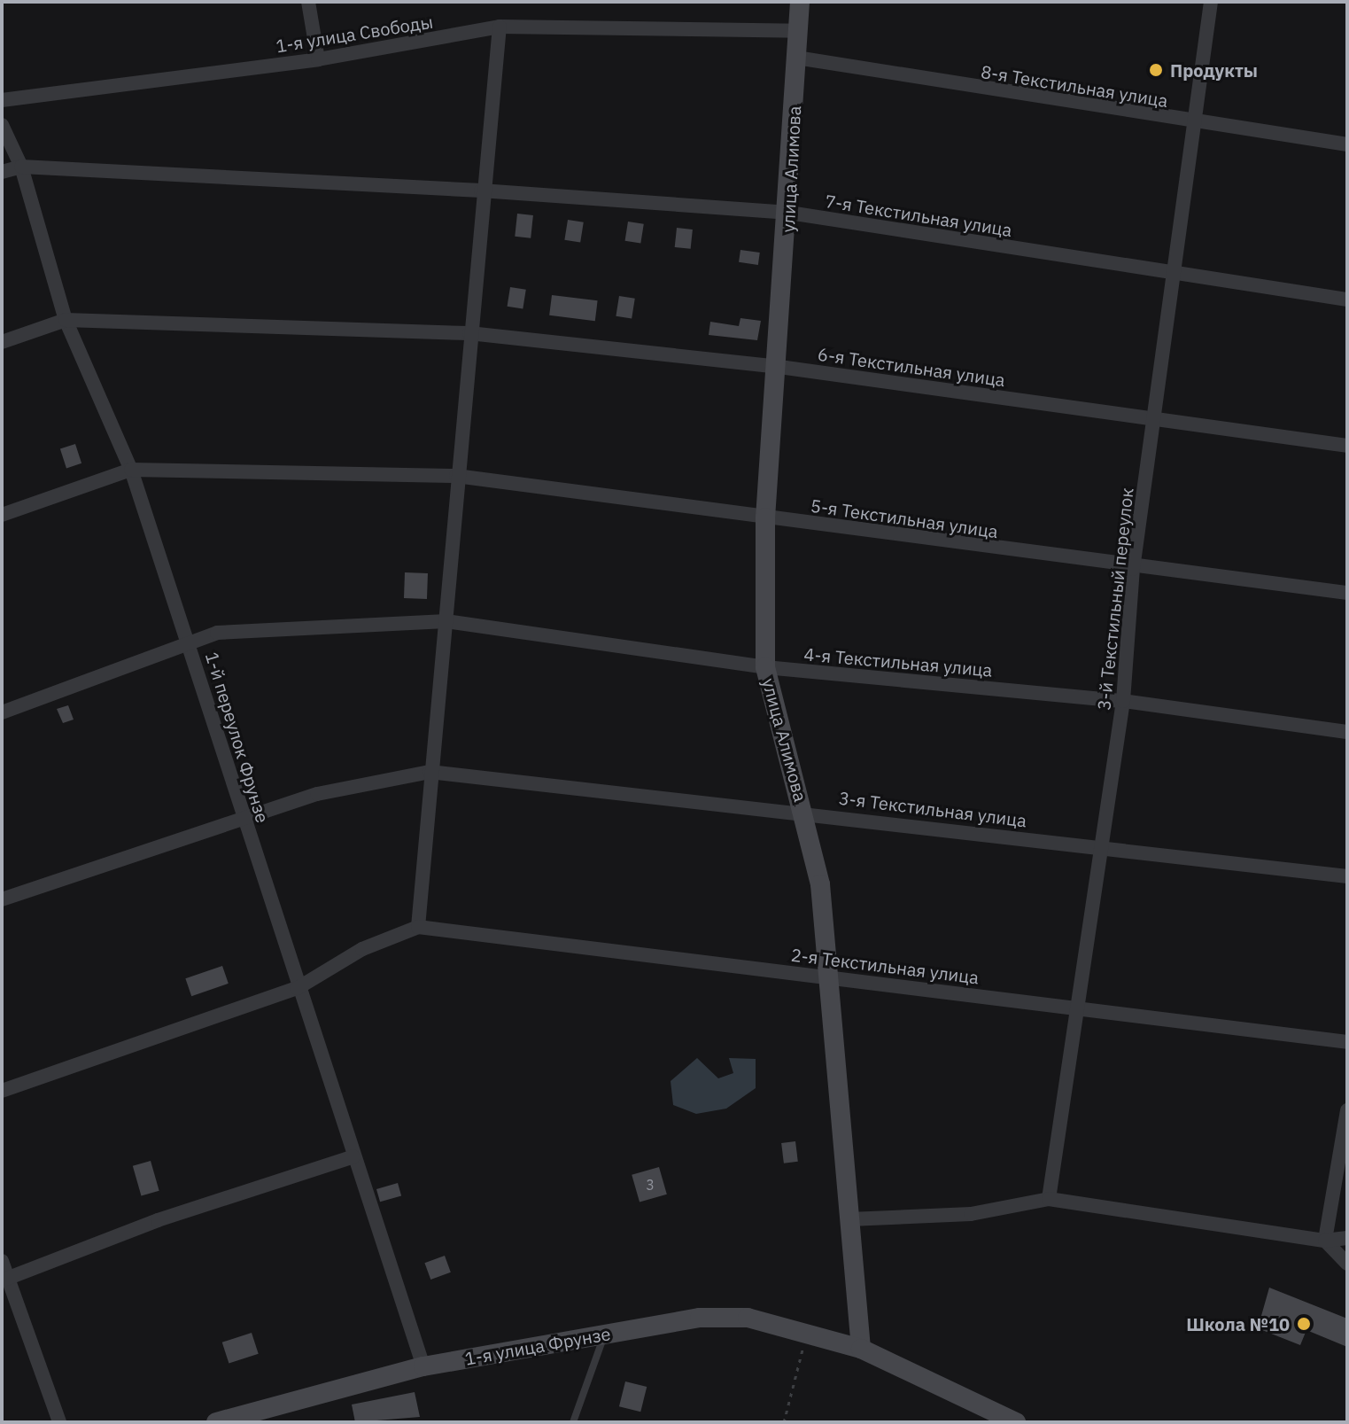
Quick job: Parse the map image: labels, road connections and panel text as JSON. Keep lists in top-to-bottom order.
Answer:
{
  "streets": {
    "street": [
      "1-я улица Свободы",
      "8-я Текстильная улица",
      "улица Алимова",
      "7-я Текстильная улица",
      "6-я Текстильная улица",
      "5-я Текстильная улица",
      "3-й Текстильный переулок",
      "4-я Текстильная улица",
      "1-й переулок Фрунзе",
      "3-я Текстильная улица",
      "2-я Текстильная улица",
      "1-я улица Фрунзе"
    ]
  },
  "crossings": [
    ["1-я улица Свободы", "улица Алимова"],
    ["8-я Текстильная улица", "улица Алимова"],
    ["8-я Текстильная улица", "3-й Текстильный переулок"],
    ["улица Алимова", "7-я Текстильная улица"],
    ["улица Алимова", "6-я Текстильная улица"],
    ["улица Алимова", "5-я Текстильная улица"],
    ["улица Алимова", "4-я Текстильная улица"],
    ["улица Алимова", "3-я Текстильная улица"],
    ["улица Алимова", "2-я Текстильная улица"],
    ["улица Алимова", "1-я улица Фрунзе"],
    ["7-я Текстильная улица", "3-й Текстильный переулок"],
    ["7-я Текстильная улица", "1-й переулок Фрунзе"],
    ["6-я Текстильная улица", "3-й Текстильный переулок"],
    ["6-я Текстильная улица", "1-й переулок Фрунзе"],
    ["5-я Текстильная улица", "3-й Текстильный переулок"],
    ["5-я Текстильная улица", "1-й переулок Фрунзе"],
    ["3-й Текстильный переулок", "4-я Текстильная улица"],
    ["3-й Текстильный переулок", "3-я Текстильная улица"],
    ["3-й Текстильный переулок", "2-я Текстильная улица"],
    ["4-я Текстильная улица", "1-й переулок Фрунзе"],
    ["1-й переулок Фрунзе", "3-я Текстильная улица"],
    ["1-й переулок Фрунзе", "1-я улица Фрунзе"]
  ],
  "places": ["Продукты", "Школа №10"],
  "house_numbers": ["3"]
}
